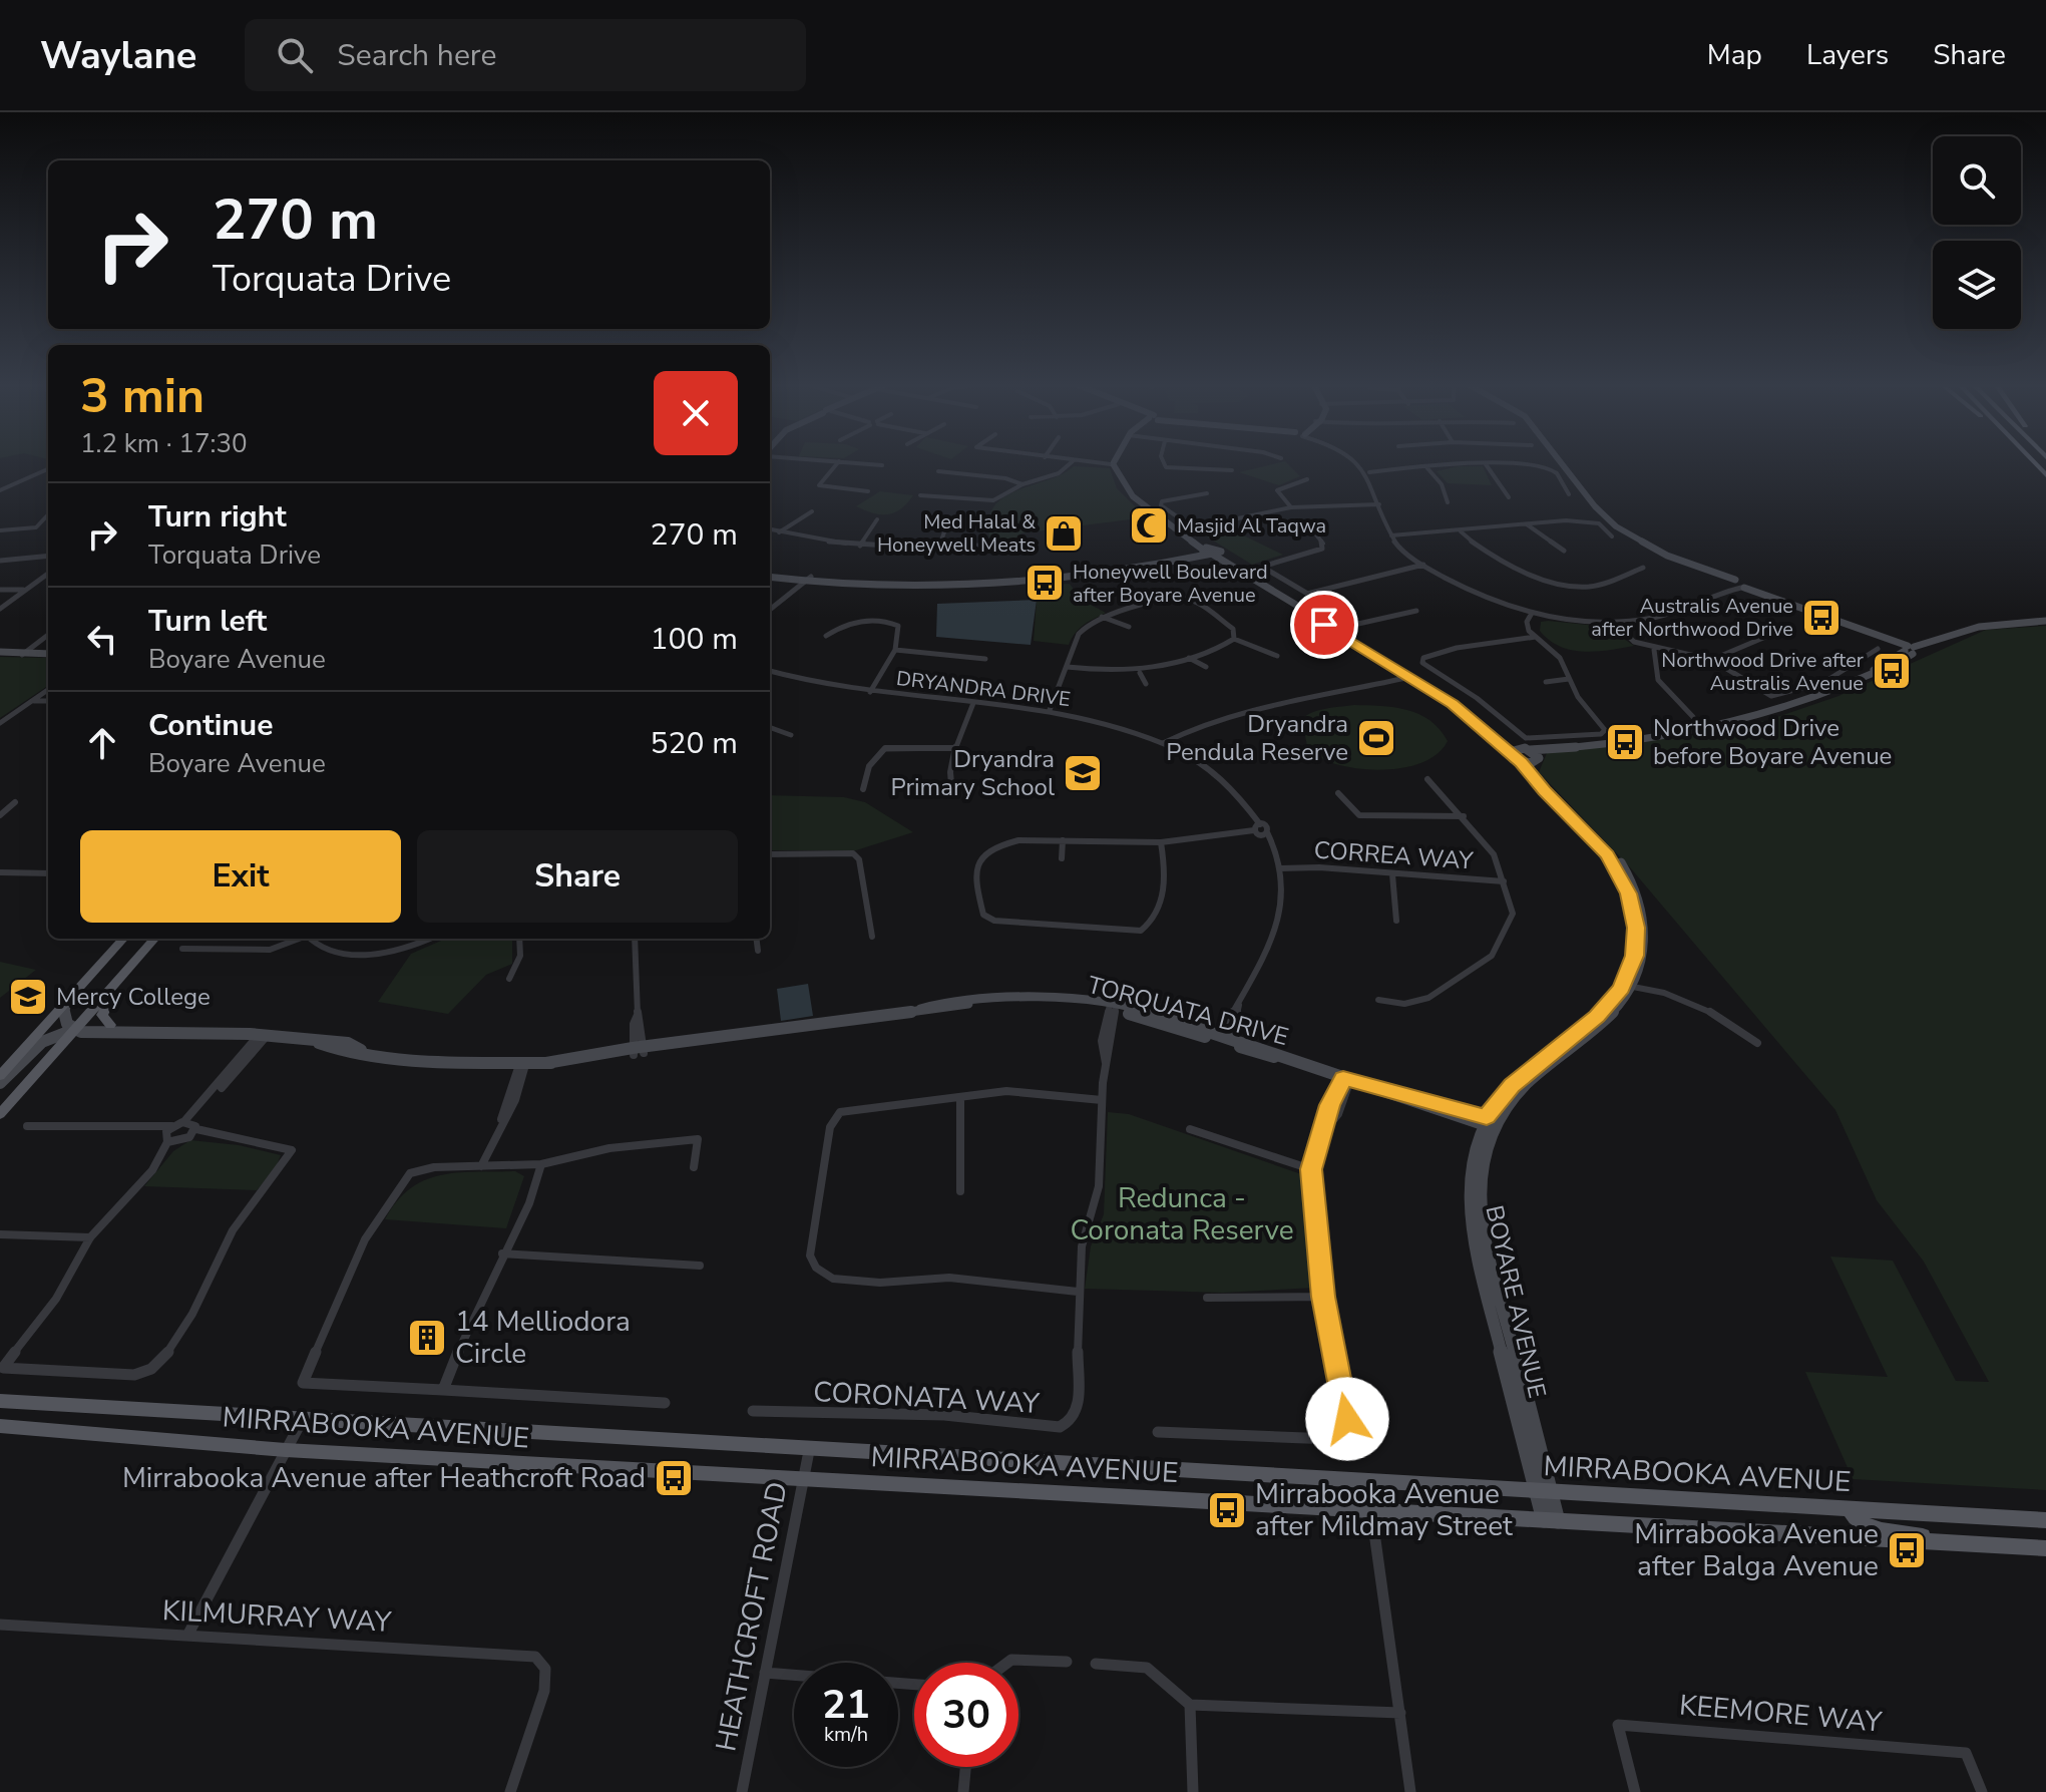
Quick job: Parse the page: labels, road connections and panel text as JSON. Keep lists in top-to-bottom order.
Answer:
{
  "streets": {
    "main road": ["MIRRABOOKA AVENUE"],
    "street": [
      "DRYANDRA DRIVE",
      "CORREA WAY",
      "TORQUATA DRIVE",
      "BOYARE AVENUE",
      "CORONATA WAY",
      "KILMURRAY WAY",
      "HEATHCROFT ROAD",
      "KEEMORE WAY"
    ]
  },
  "crossings": [
    ["DRYANDRA DRIVE", "CORREA WAY"],
    ["DRYANDRA DRIVE", "TORQUATA DRIVE"],
    ["TORQUATA DRIVE", "BOYARE AVENUE"],
    ["TORQUATA DRIVE", "CORONATA WAY"],
    ["BOYARE AVENUE", "MIRRABOOKA AVENUE"],
    ["MIRRABOOKA AVENUE", "HEATHCROFT ROAD"]
  ],
  "parks": ["Redunca - Coronata Reserve"],
  "places": {
    "mosque": ["Masjid Al Taqwa"],
    "shop": ["Med Halal & Honeywell Meats"],
    "bus stop": [
      "Honeywell Boulevard after Boyare Avenue",
      "Australis Avenue after Northwood Drive",
      "Northwood Drive after Australis Avenue",
      "Northwood Drive before Boyare Avenue",
      "Mirrabooka Avenue after Heathcroft Road",
      "Mirrabooka Avenue after Mildmay Street",
      "Mirrabooka Avenue after Balga Avenue"
    ],
    "sports": ["Dryandra Pendula Reserve"],
    "school or university": ["Dryandra Primary School", "Mercy College"],
    "building": ["14 Melliodora Circle"]
  },
  "page": {
    "header": "Waylane",
    "search": "Search here",
    "nav": ["Map", "Layers", "Share"],
    "turn": ["270 m", "Torquata Drive"],
    "heading": ["3 min", "1.2 km · 17:30"],
    "list": [
      {
        "name": "Turn right",
        "note": "Torquata Drive",
        "value": "270 m"
      },
      {
        "name": "Turn left",
        "note": "Boyare Avenue",
        "value": "100 m"
      },
      {
        "name": "Continue",
        "note": "Boyare Avenue",
        "value": "520 m"
      }
    ],
    "buttons": ["Exit", "Share"],
    "speed": "21 km/h",
    "limit": "30"
  }
}
